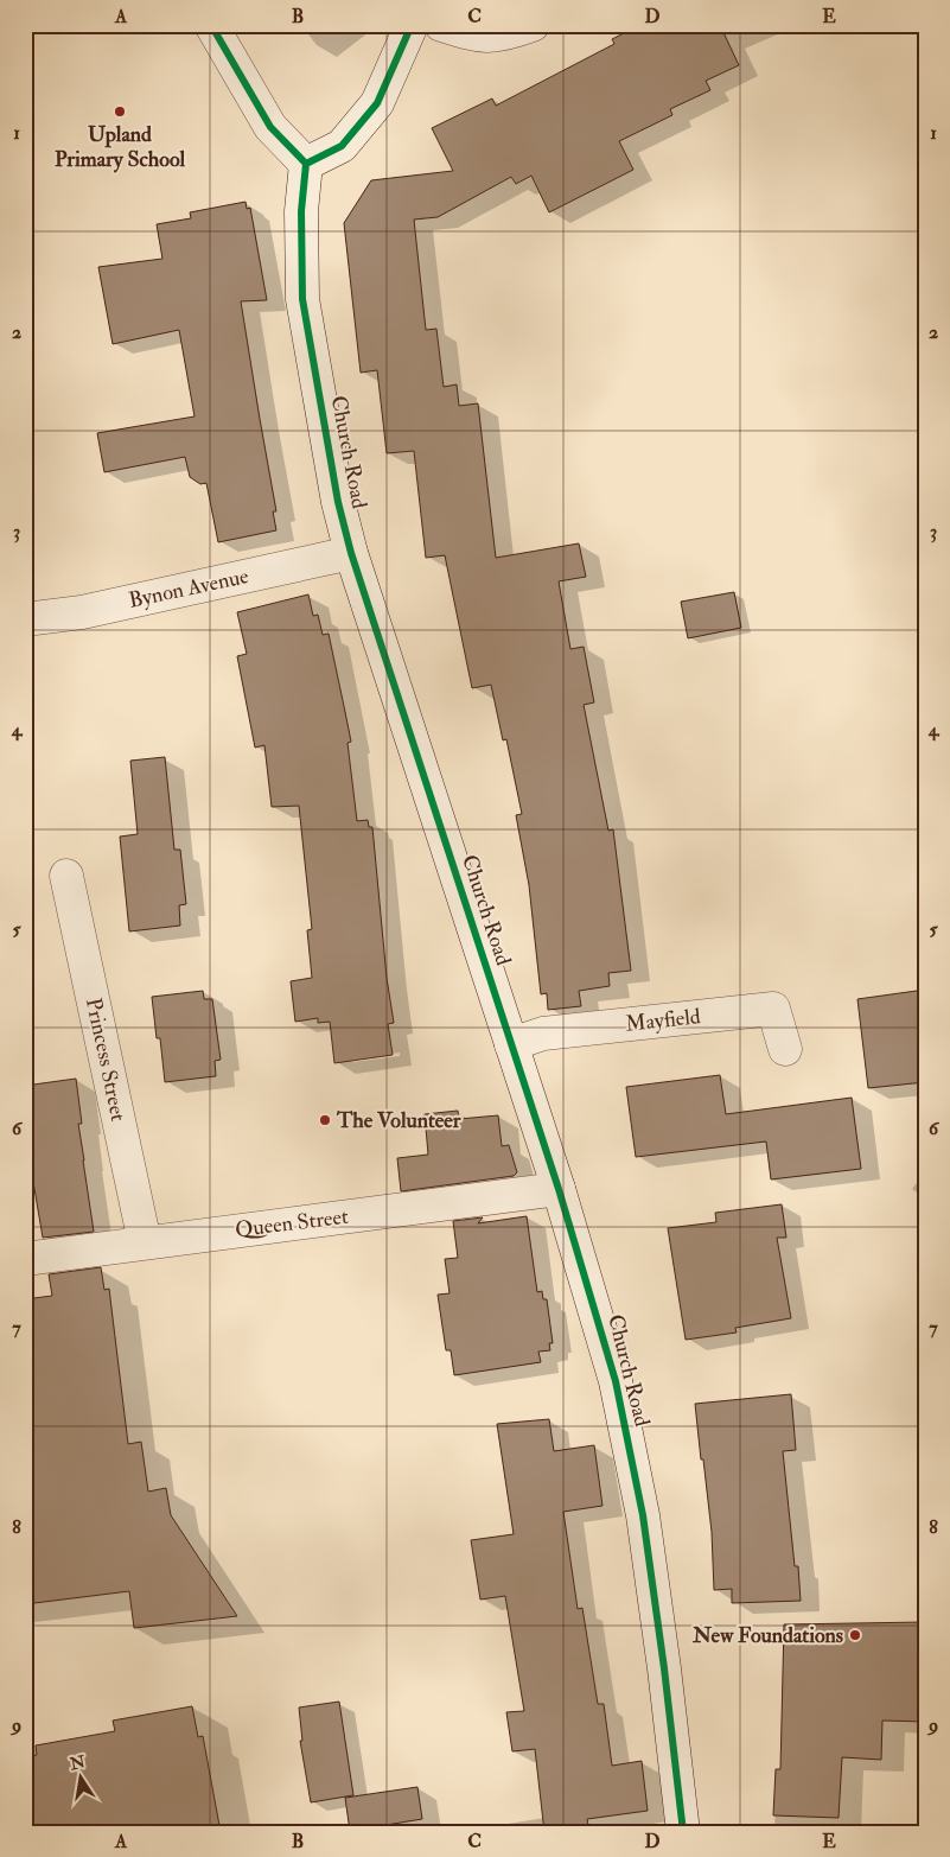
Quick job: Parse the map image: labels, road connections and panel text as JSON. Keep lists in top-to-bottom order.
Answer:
{
  "streets": {
    "street": [
      "Church Road",
      "Bynon Avenue",
      "Mayfield",
      "Princess Street",
      "Queen Street"
    ]
  },
  "crossings": [
    ["Church Road", "Bynon Avenue"],
    ["Church Road", "Mayfield"],
    ["Church Road", "Queen Street"],
    ["Princess Street", "Queen Street"]
  ],
  "places": ["Upland Primary School", "The Volunteer", "New Foundations"],
  "north": "top",
  "grid": {
    "columns": [
      "A",
      "B",
      "C",
      "D",
      "E"
    ],
    "rows": [
      "1",
      "2",
      "3",
      "4",
      "5",
      "6",
      "7",
      "8",
      "9"
    ]
  }
}
